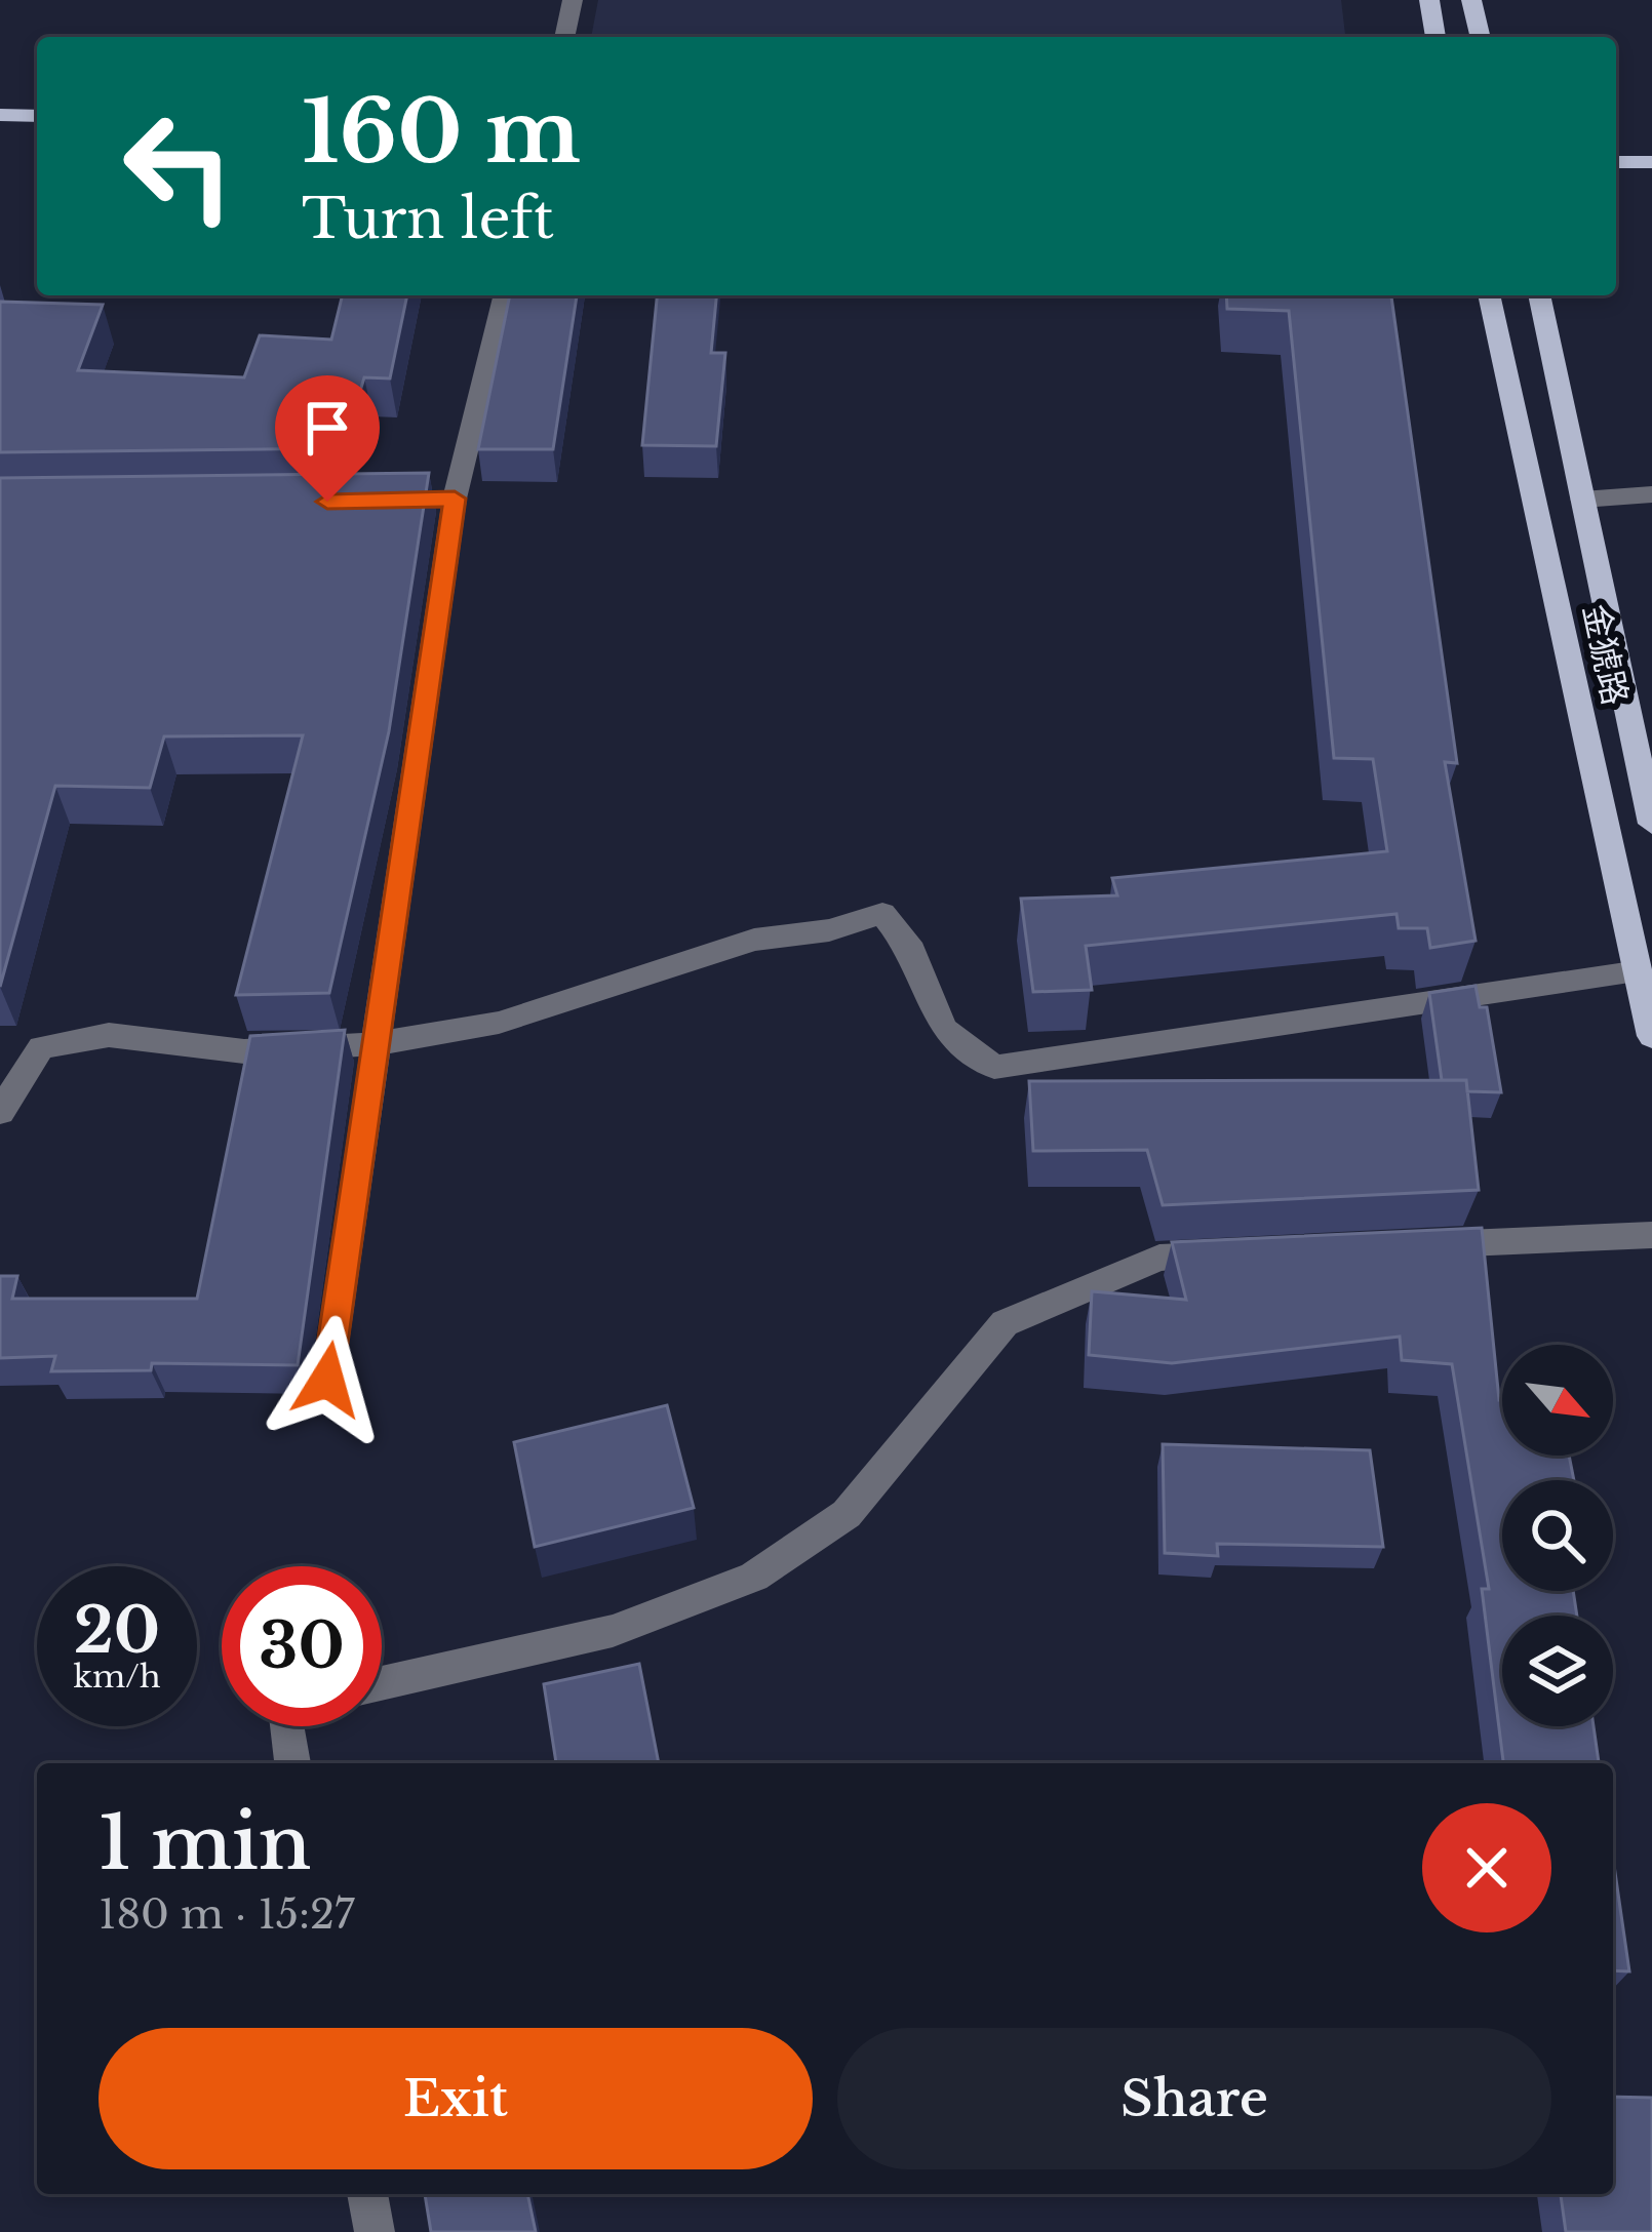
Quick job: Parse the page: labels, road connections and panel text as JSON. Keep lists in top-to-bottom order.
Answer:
{
  "streets": {
    "main road": ["金猇路"]
  },
  "north": "bottom right",
  "page": {
    "turn": ["160 m", "Turn left"],
    "speed": "20 km/h",
    "limit": "30",
    "heading": ["1 min", "180 m · 15:27"],
    "buttons": ["Exit", "Share"]
  }
}
